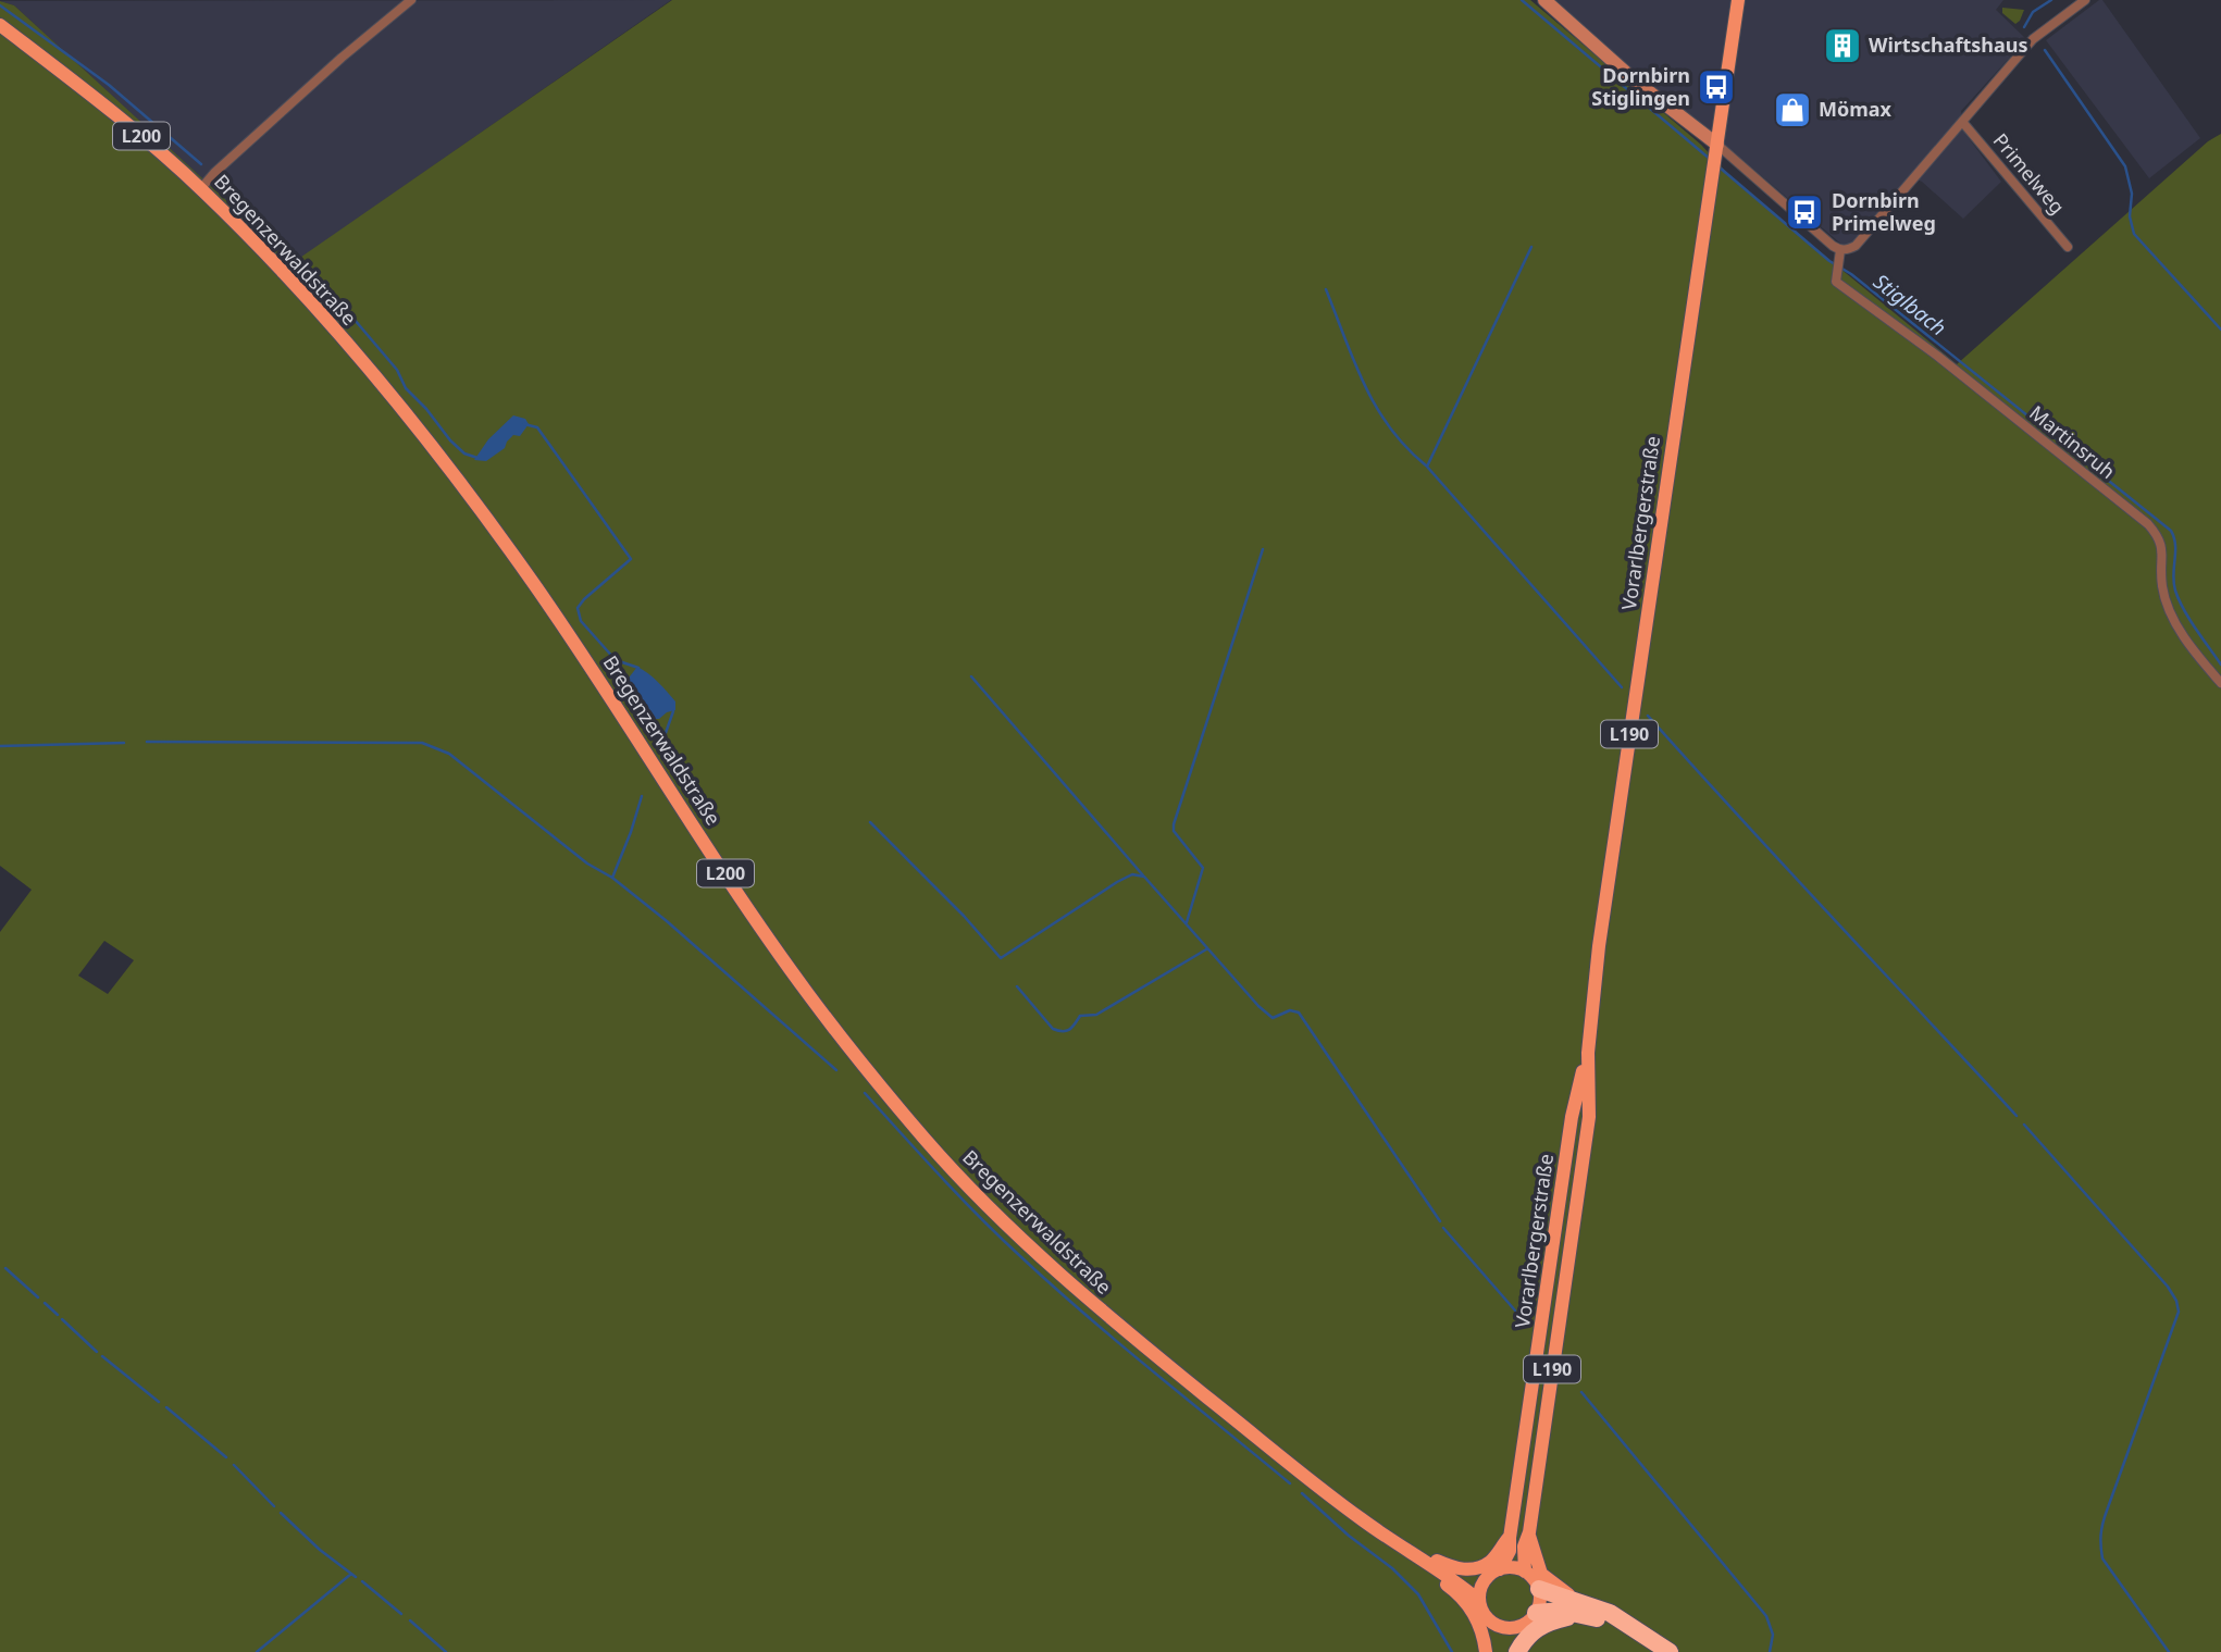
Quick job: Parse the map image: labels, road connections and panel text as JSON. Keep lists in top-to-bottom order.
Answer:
{
  "streets": {
    "main road": [
      "L200",
      "Bregenzerwaldstraße",
      "Vorarlbergerstraße",
      "L190"
    ],
    "street": ["Primelweg", "Martinsruh"]
  },
  "crossings": [
    ["Bregenzerwaldstraße", "Vorarlbergerstraße"]
  ],
  "water": ["Stiglbach"],
  "places": {
    "building": ["Wirtschaftshaus"],
    "bus stop": ["Dornbirn Stiglingen", "Dornbirn Primelweg"],
    "shop": ["Mömax"]
  }
}
